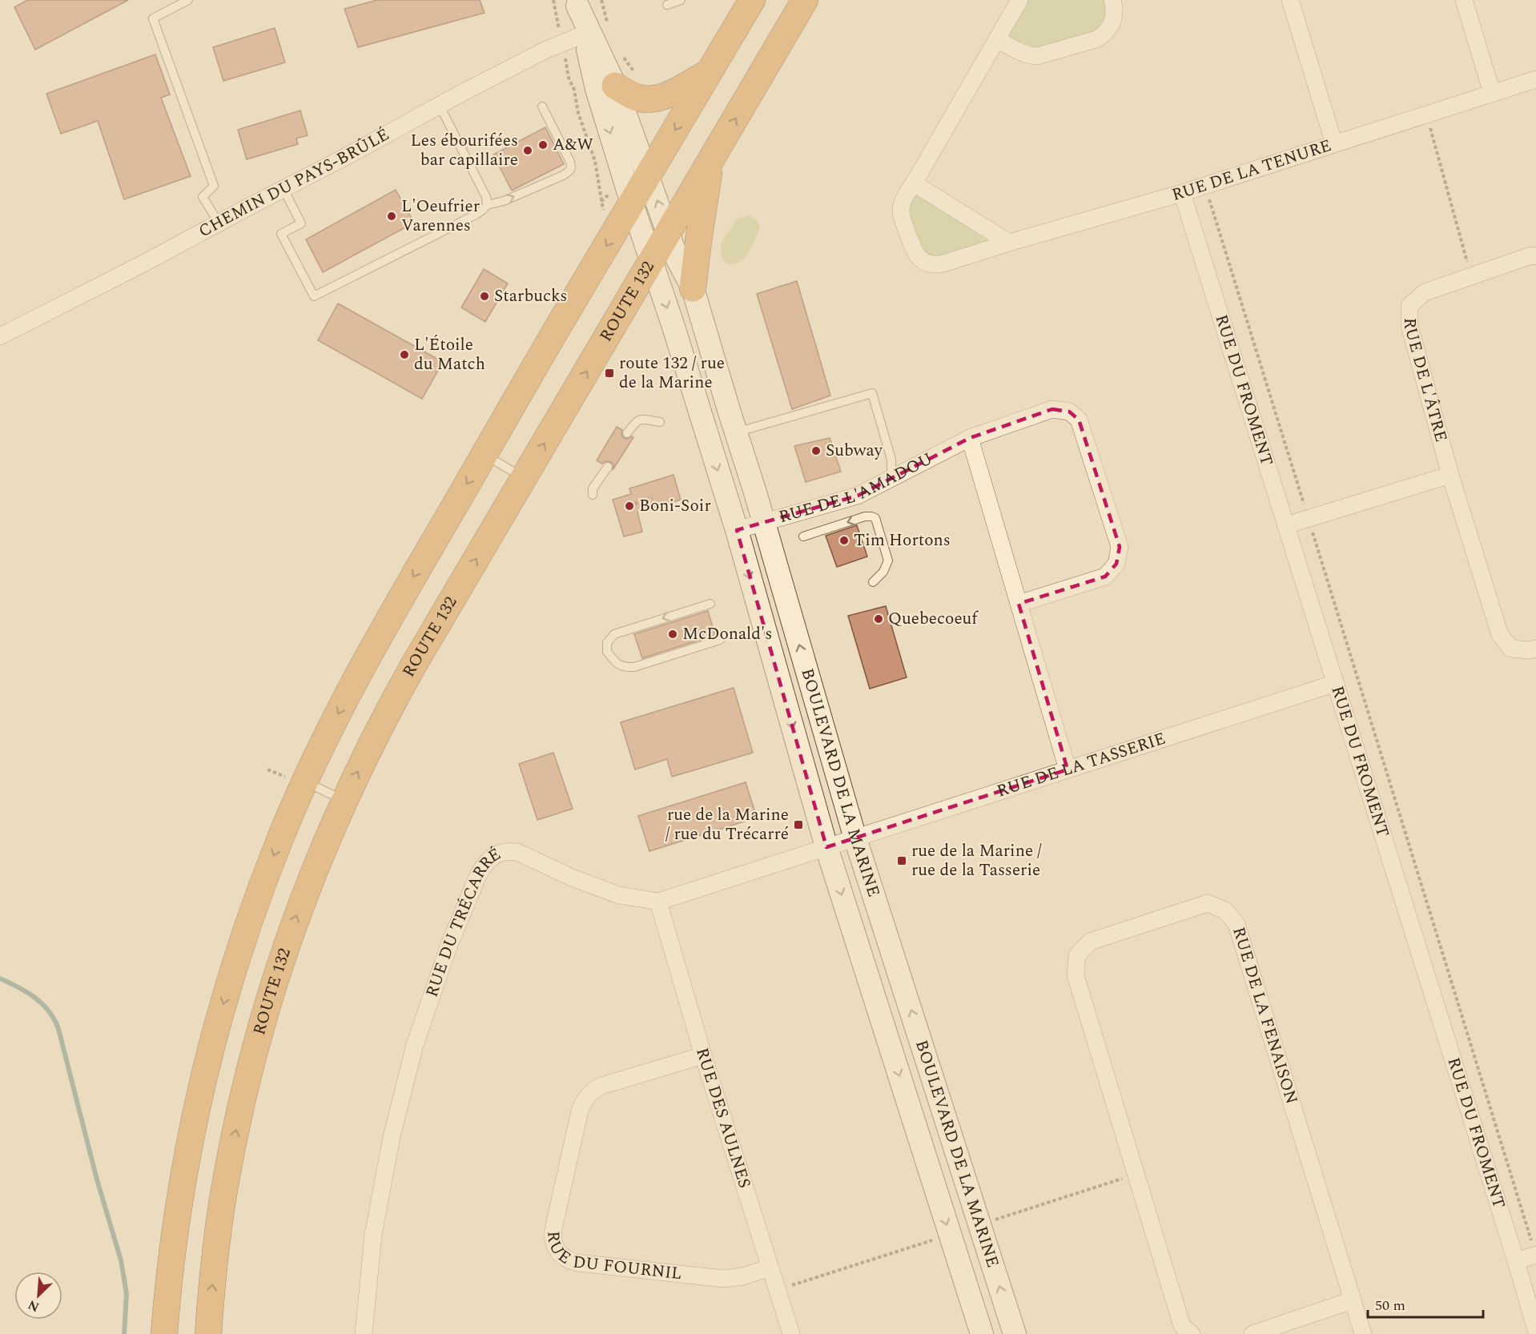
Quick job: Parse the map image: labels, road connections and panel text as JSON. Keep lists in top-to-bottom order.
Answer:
{
  "streets": {
    "highway": ["ROUTE 132"],
    "street": [
      "RUE DE LA TENURE",
      "CHEMIN DU PAYS-BRÛLÉ",
      "RUE DE L'ÂTRE",
      "RUE DU FROMENT",
      "RUE DE L'AMADOU",
      "RUE DE LA TASSERIE",
      "BOULEVARD DE LA MARINE",
      "RUE DU TRÉCARRÉ",
      "RUE DE LA FENAISON",
      "RUE DES AULNES",
      "RUE DU FOURNIL"
    ]
  },
  "crossings": [
    ["RUE DE LA TENURE", "RUE DU FROMENT"],
    ["CHEMIN DU PAYS-BRÛLÉ", "BOULEVARD DE LA MARINE"],
    ["ROUTE 132", "BOULEVARD DE LA MARINE"],
    ["RUE DU FROMENT", "RUE DE LA TASSERIE"],
    ["RUE DE L'AMADOU", "BOULEVARD DE LA MARINE"],
    ["RUE DE LA TASSERIE", "BOULEVARD DE LA MARINE"],
    ["RUE DE LA TASSERIE", "RUE DU TRÉCARRÉ"],
    ["BOULEVARD DE LA MARINE", "RUE DU TRÉCARRÉ"],
    ["RUE DU TRÉCARRÉ", "RUE DES AULNES"],
    ["RUE DES AULNES", "RUE DU FOURNIL"]
  ],
  "places": {
    "other": [
      "A&W",
      "Les ébourifées bar capillaire",
      "L'Oeufrier Varennes",
      "Starbucks",
      "L'Étoile du Match",
      "Subway",
      "Boni-Soir",
      "Tim Hortons",
      "Quebecoeuf",
      "McDonald's"
    ],
    "transit": ["route 132 / rue de la Marine", "rue de la Marine / rue du Trécarré", "rue de la Marine / rue de la Tasserie"]
  },
  "scale_bar": "50 m",
  "north": "bottom left"
}
